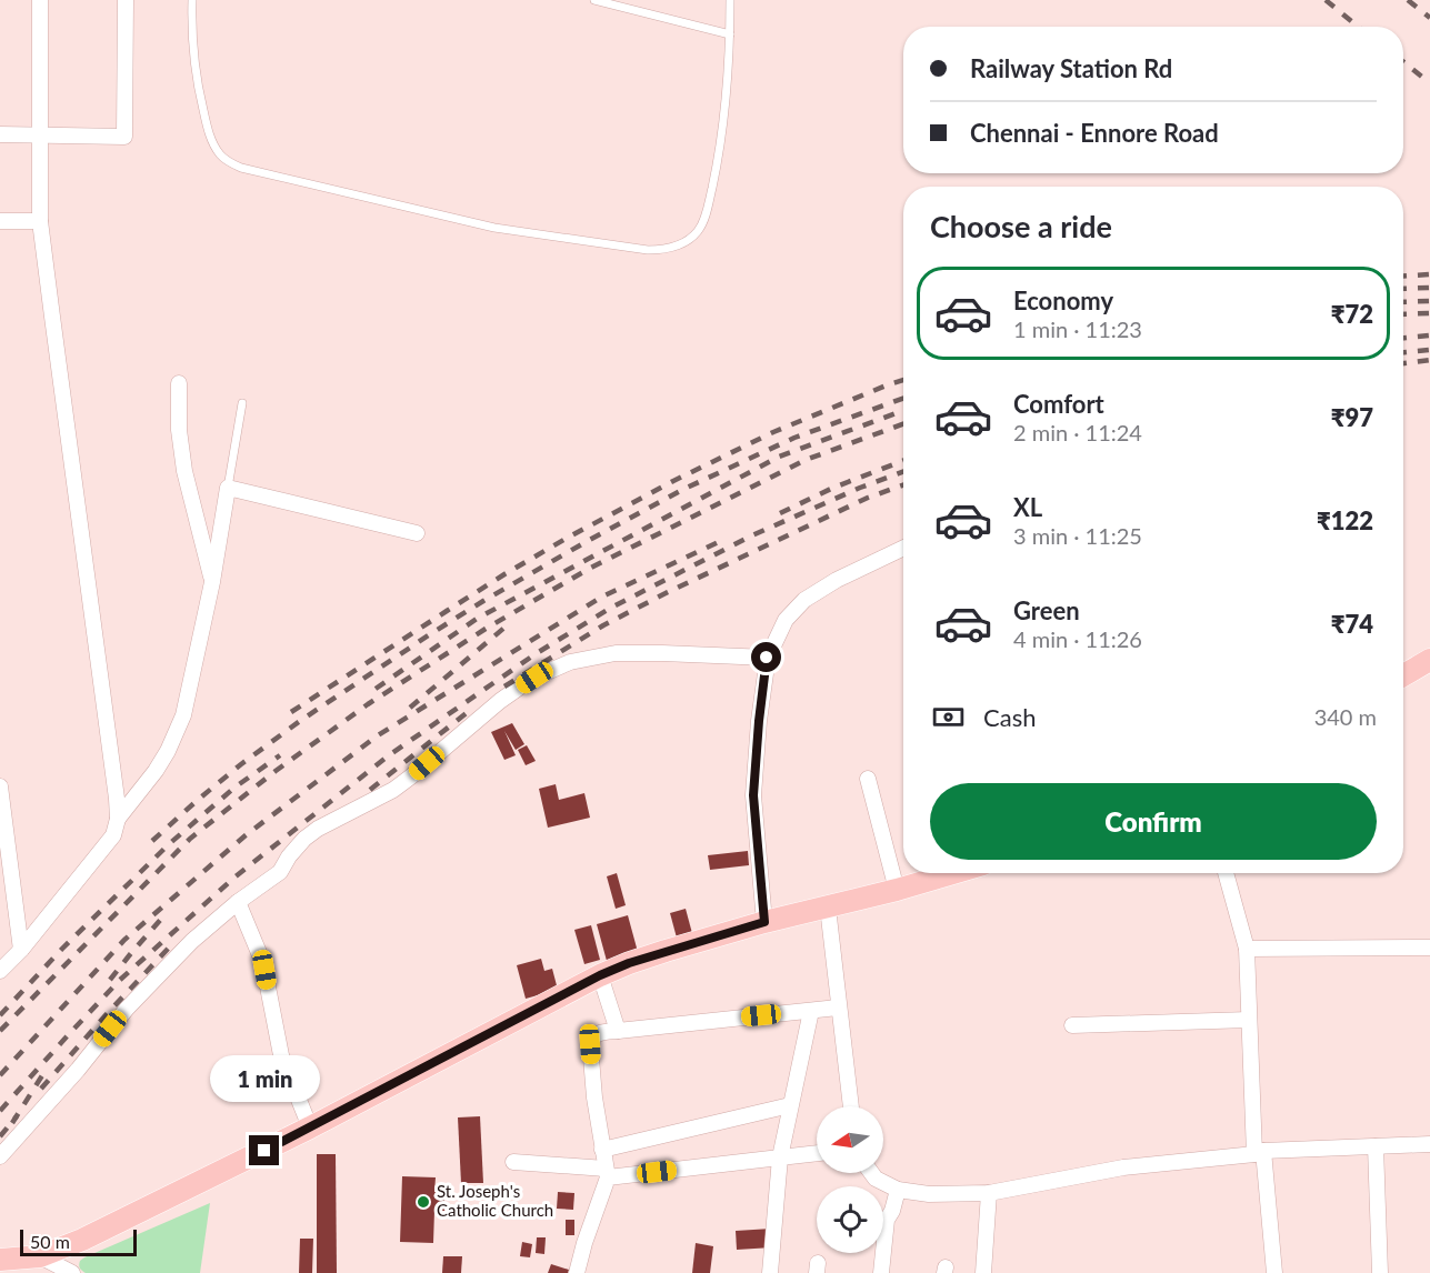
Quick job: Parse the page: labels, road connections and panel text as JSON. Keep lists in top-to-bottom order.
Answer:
{
  "places": ["St. Joseph's Catholic Church"],
  "scale_bar": "50 m",
  "north": "left",
  "page": {
    "banner": ["Railway Station Rd", "Chennai - Ennore Road"],
    "heading": "Choose a ride",
    "list": [
      {
        "name": "Economy",
        "note": "1 min · 11:23",
        "value": "₹72"
      },
      {
        "name": "Comfort",
        "note": "2 min · 11:24",
        "value": "₹97"
      },
      {
        "name": "XL",
        "note": "3 min · 11:25",
        "value": "₹122"
      },
      {
        "name": "Green",
        "note": "4 min · 11:26",
        "value": "₹74"
      }
    ],
    "pay": ["Cash", "340 m"],
    "buttons": "Confirm",
    "bubble": "1 min",
    "scale": "50 m"
  }
}
